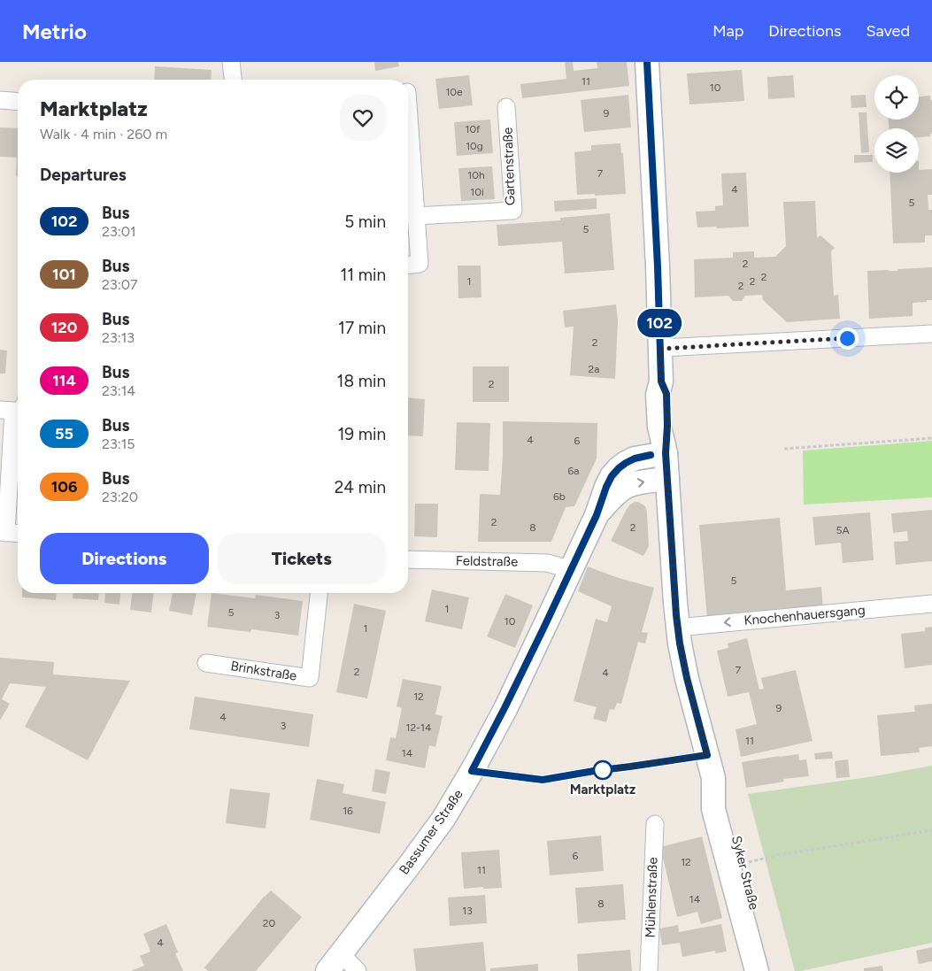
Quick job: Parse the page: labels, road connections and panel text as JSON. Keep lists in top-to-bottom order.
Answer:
{
  "streets": {
    "street": [
      "Gartenstraße",
      "Feldstraße",
      "Knochenhauersgang",
      "Brinkstraße",
      "Bassumer Straße",
      "Syker Straße",
      "Mühlenstraße"
    ]
  },
  "crossings": [
    ["Feldstraße", "Bassumer Straße"],
    ["Knochenhauersgang", "Syker Straße"],
    ["Bassumer Straße", "Syker Straße"]
  ],
  "one_way": ["Knochenhauersgang"],
  "places": ["Marktplatz"],
  "lines": ["bus line 102"],
  "house_numbers": [
    "11",
    "10",
    "10e",
    "9",
    "10f",
    "10g",
    "7",
    "10h",
    "4",
    "10i",
    "5",
    "5",
    "2",
    "2",
    "1",
    "2",
    "2",
    "2",
    "2a",
    "2",
    "4",
    "6",
    "6a",
    "6b",
    "2",
    "8",
    "2",
    "5A",
    "5",
    "1",
    "5",
    "3",
    "10",
    "1",
    "7",
    "2",
    "4",
    "12",
    "9",
    "4",
    "3",
    "12-14",
    "11",
    "14",
    "16",
    "6",
    "12",
    "11",
    "14",
    "8",
    "13",
    "20",
    "4"
  ],
  "page": {
    "header": "Metrio",
    "nav": ["Map", "Directions", "Saved"],
    "on_map": "102",
    "heading": [
      ["Marktplatz", "Walk · 4 min · 260 m"],
      "Departures"
    ],
    "list": [
      {
        "mark": "102",
        "name": "Bus",
        "note": "23:01",
        "value": "5 min"
      },
      {
        "mark": "101",
        "name": "Bus",
        "note": "23:07",
        "value": "11 min"
      },
      {
        "mark": "120",
        "name": "Bus",
        "note": "23:13",
        "value": "17 min"
      },
      {
        "mark": "114",
        "name": "Bus",
        "note": "23:14",
        "value": "18 min"
      },
      {
        "mark": "55",
        "name": "Bus",
        "note": "23:15",
        "value": "19 min"
      },
      {
        "mark": "106",
        "name": "Bus",
        "note": "23:20",
        "value": "24 min"
      }
    ],
    "buttons": ["Directions", "Tickets"]
  }
}
